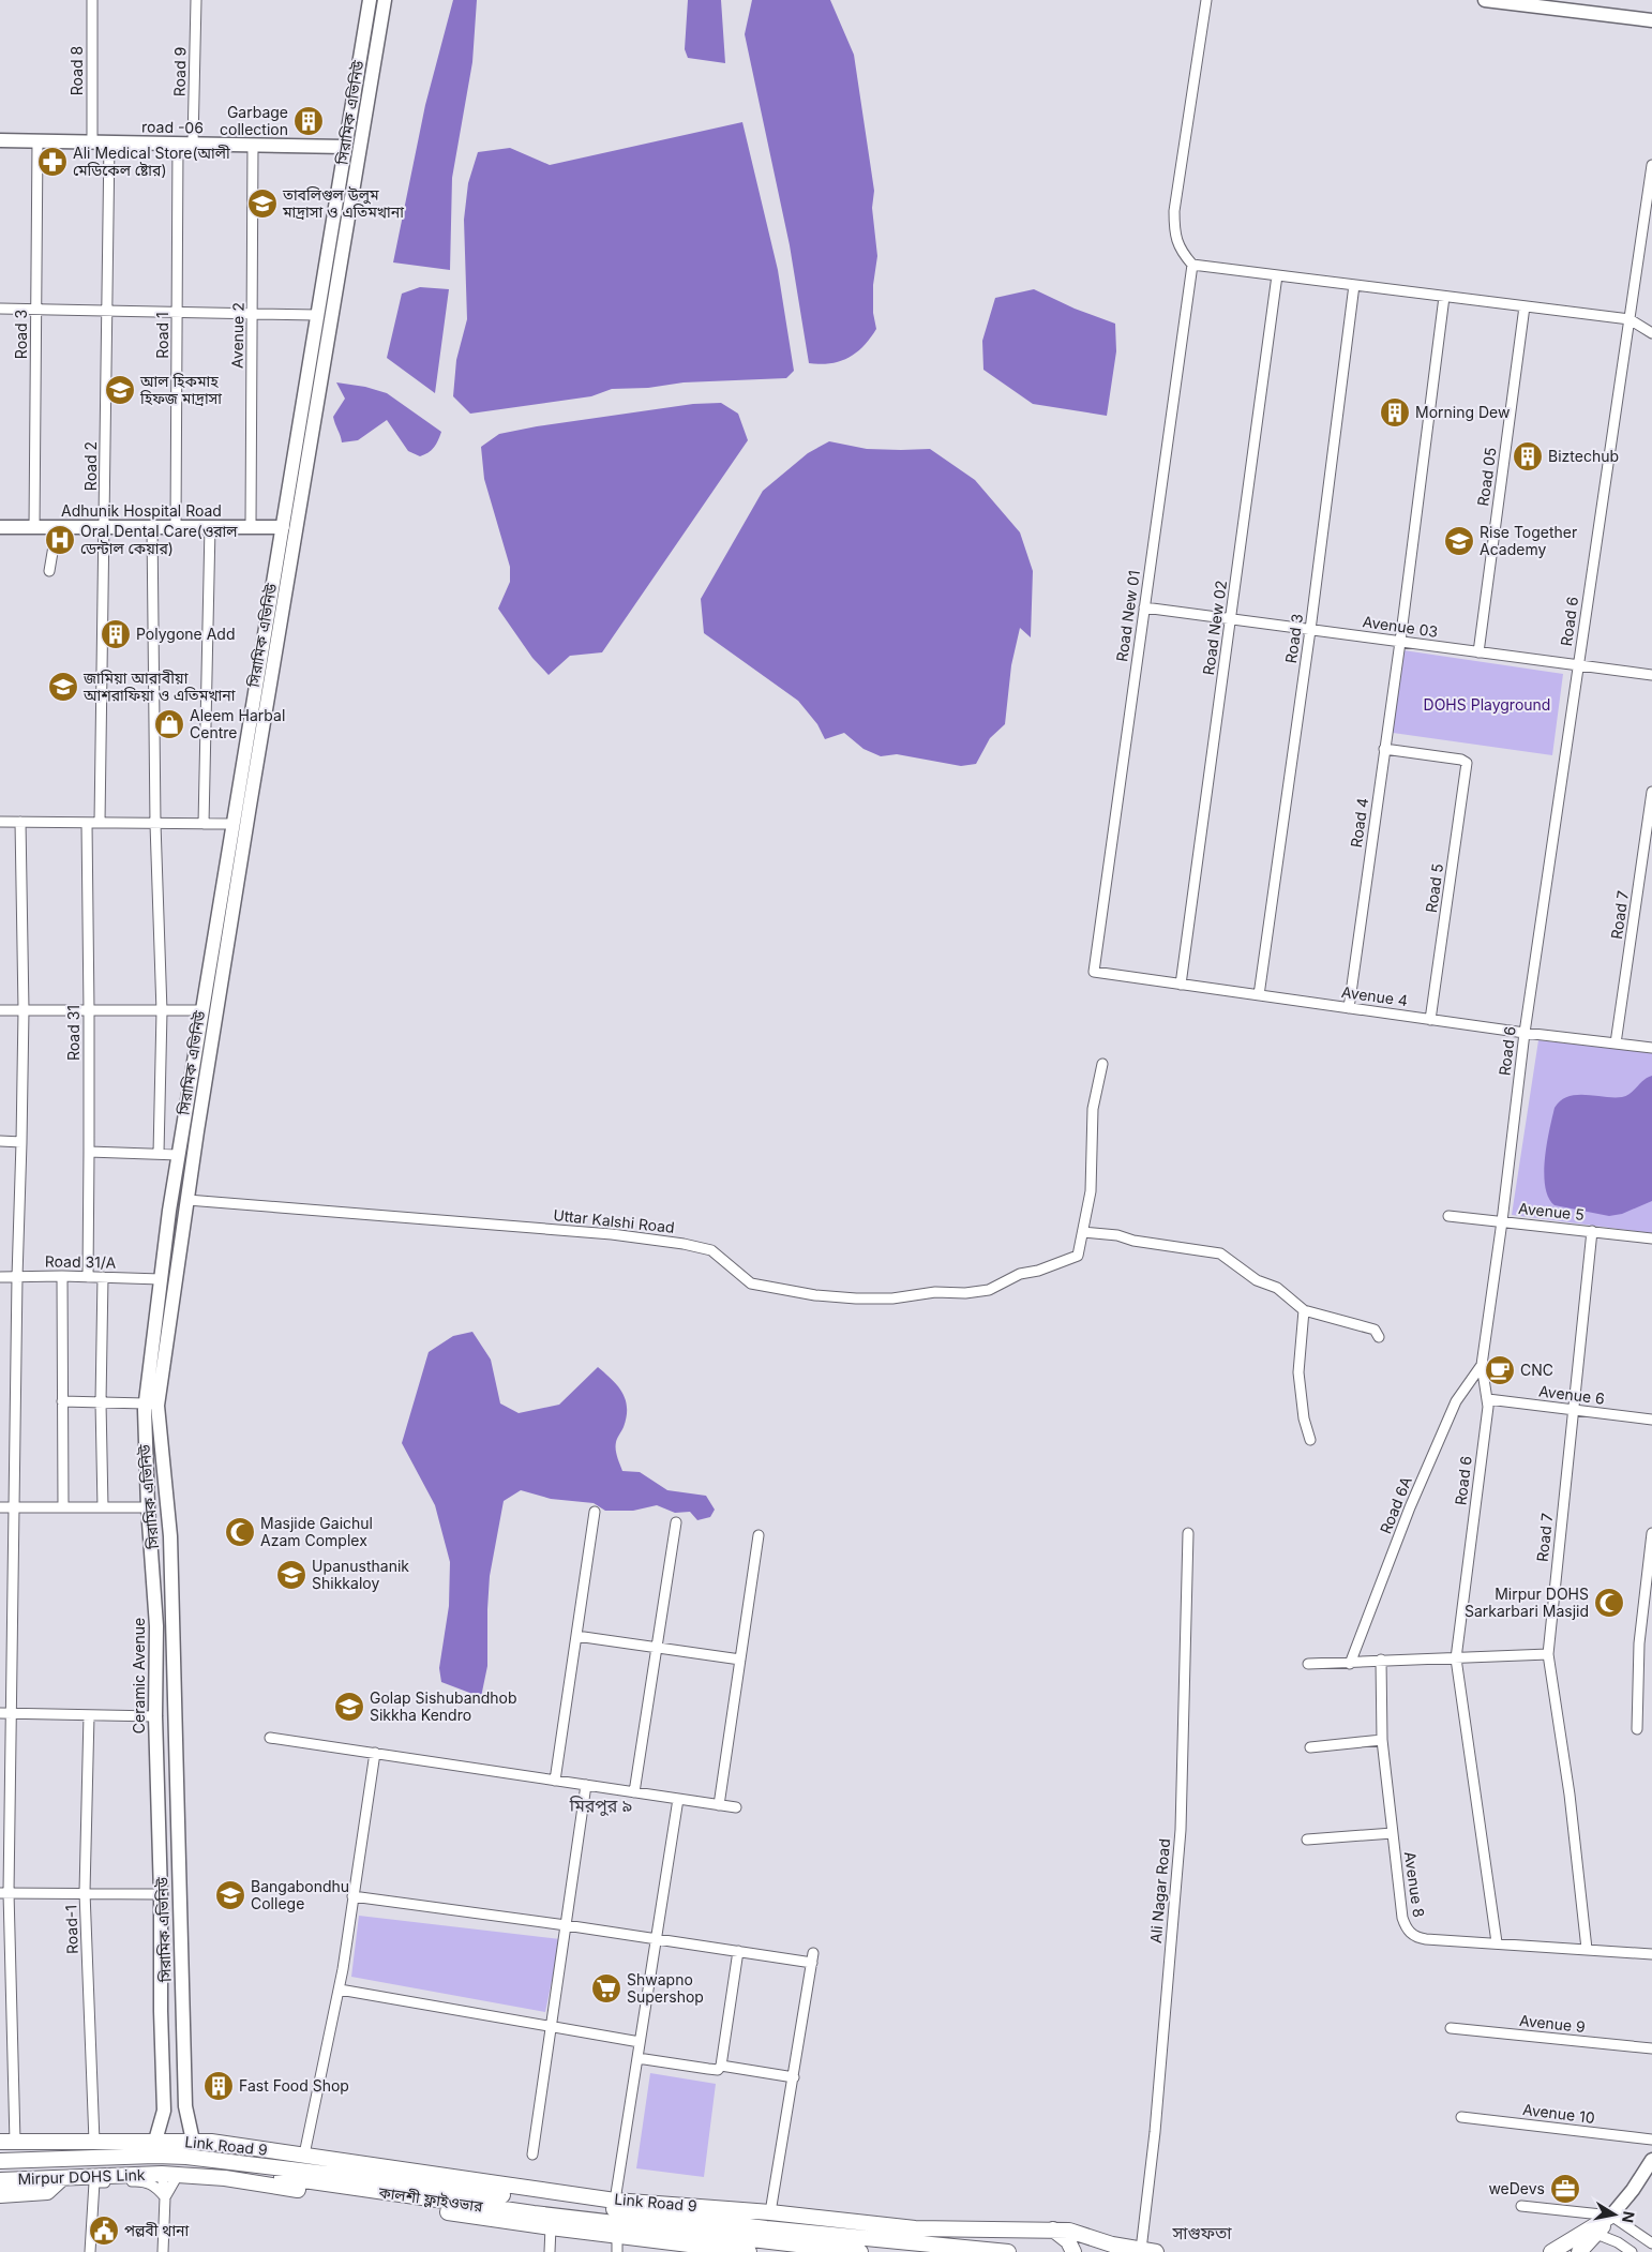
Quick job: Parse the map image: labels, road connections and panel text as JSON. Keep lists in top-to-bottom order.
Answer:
{
  "streets": {
    "main road": [
      "সিরামিক এভিনিউ",
      "road -06",
      "Adhunik Hospital Road",
      "Ceramic Avenue",
      "Link Road 9",
      "Mirpur DOHS Link",
      "কালশী ফ্লাইওভার"
    ],
    "street": [
      "Road 8",
      "Road 9",
      "Road 3",
      "Road 1",
      "Avenue 2",
      "Road 2",
      "Road 05",
      "Road New 01",
      "Road 6",
      "Avenue 03",
      "Road New 02",
      "Road 4",
      "Road 5",
      "Road 7",
      "Avenue 4",
      "Road 31",
      "Avenue 5",
      "Uttar Kalshi Road",
      "Road 31/A",
      "Avenue 6",
      "Road 6A",
      "Avenue 8",
      "Ali Nagar Road",
      "Road-1",
      "Avenue 9",
      "Avenue 10"
    ]
  },
  "crossings": [
    ["Road 8", "road -06"],
    ["Road 9", "road -06"],
    ["সিরামিক এভিনিউ", "road -06"],
    ["সিরামিক এভিনিউ", "Adhunik Hospital Road"],
    ["সিরামিক এভিনিউ", "Uttar Kalshi Road"],
    ["সিরামিক এভিনিউ", "Ceramic Avenue"],
    ["সিরামিক এভিনিউ", "Link Road 9"],
    ["road -06", "Road 3"],
    ["road -06", "Road 1"],
    ["road -06", "Avenue 2"],
    ["road -06", "Road 2"],
    ["Road 3", "Adhunik Hospital Road"],
    ["Road 3", "Avenue 03"],
    ["Road 3", "Avenue 4"],
    ["Road 1", "Adhunik Hospital Road"],
    ["Avenue 2", "Adhunik Hospital Road"],
    ["Road 2", "Adhunik Hospital Road"],
    ["Road 05", "Avenue 03"],
    ["Road New 01", "Avenue 03"],
    ["Road New 01", "Avenue 4"],
    ["Road 6", "Avenue 03"],
    ["Road 6", "Avenue 4"],
    ["Road 6", "Avenue 5"],
    ["Road 6", "Avenue 6"],
    ["Road 6", "Road 6A"],
    ["Road 6", "Avenue 8"],
    ["Avenue 03", "Road New 02"],
    ["Avenue 03", "Road 4"],
    ["Road New 02", "Avenue 4"],
    ["Road 4", "Road 5"],
    ["Road 4", "Avenue 4"],
    ["Road 5", "Avenue 4"],
    ["Road 7", "Avenue 4"],
    ["Road 7", "Avenue 5"],
    ["Road 7", "Avenue 6"],
    ["Road 7", "Avenue 8"],
    ["Road 31", "Road 31/A"],
    ["Road 31/A", "Ceramic Avenue"],
    ["Ceramic Avenue", "Link Road 9"],
    ["Ali Nagar Road", "Link Road 9"]
  ],
  "districts": ["মিরপুর ৯", "সাগুফতা"],
  "parks": ["DOHS Playground"],
  "places": {
    "building": [
      "Garbage collection",
      "Morning Dew",
      "Biztechub",
      "Polygone Add",
      "Fast Food Shop"
    ],
    "pharmacy": ["Ali Medical Store(আলী মেডিকেল ষ্টোর)"],
    "school or university": [
      "তাবলিগুল উলুম মাদ্রাসা ও এতিমখানা",
      "আল হিকমাহ হিফজ মাদ্রাসা",
      "Rise Together Academy",
      "জামিয়া আরাবীয়া আশরাফিয়া ও এতিমখানা",
      "Upanusthanik Shikkaloy",
      "Golap Sishubandhob Sikkha Kendro",
      "Bangabondhu College"
    ],
    "hospital": ["Oral Dental Care(ওরাল ডেন্টাল কেয়ার)"],
    "shop": ["Aleem Harbal Centre"],
    "cafe": ["CNC"],
    "mosque": ["Masjide Gaichul Azam Complex", "Mirpur DOHS Sarkarbari Masjid"],
    "supermarket": ["Shwapno Supershop"],
    "office": ["weDevs"],
    "public building": ["পল্লবী থানা"]
  },
  "north": "right"
}
